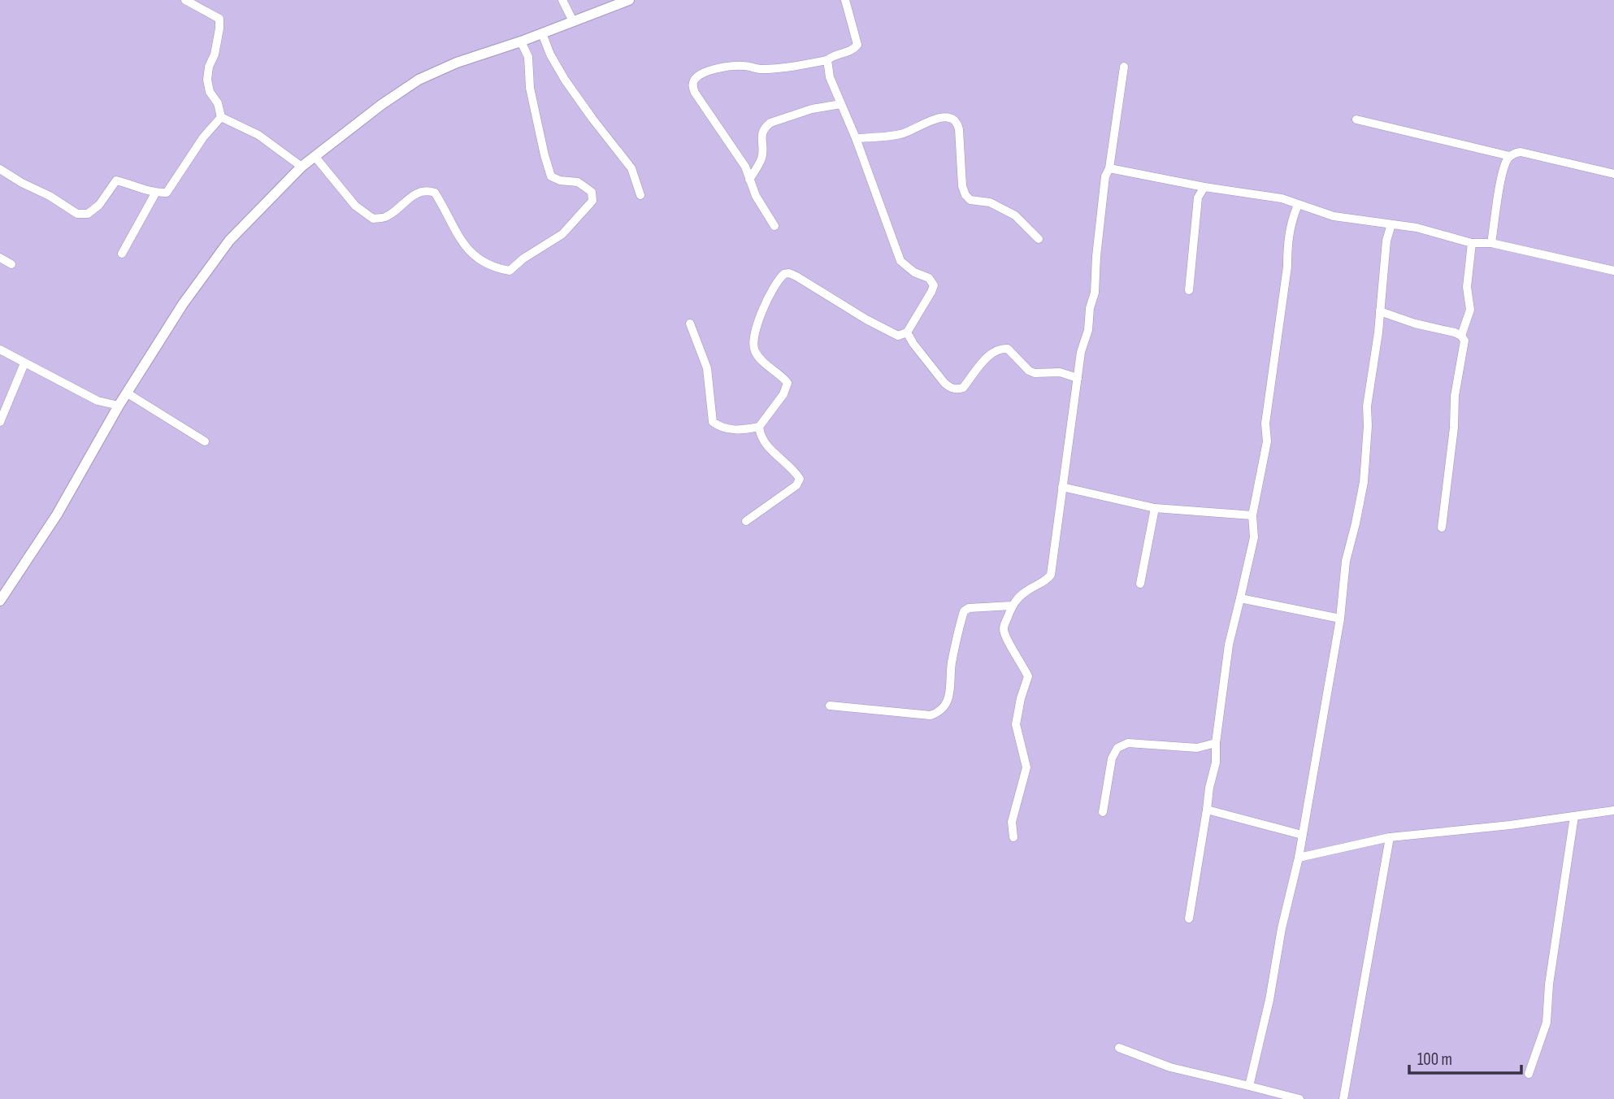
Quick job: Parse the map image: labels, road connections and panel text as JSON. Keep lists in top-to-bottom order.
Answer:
{
  "scale_bar": "100 m"
}
